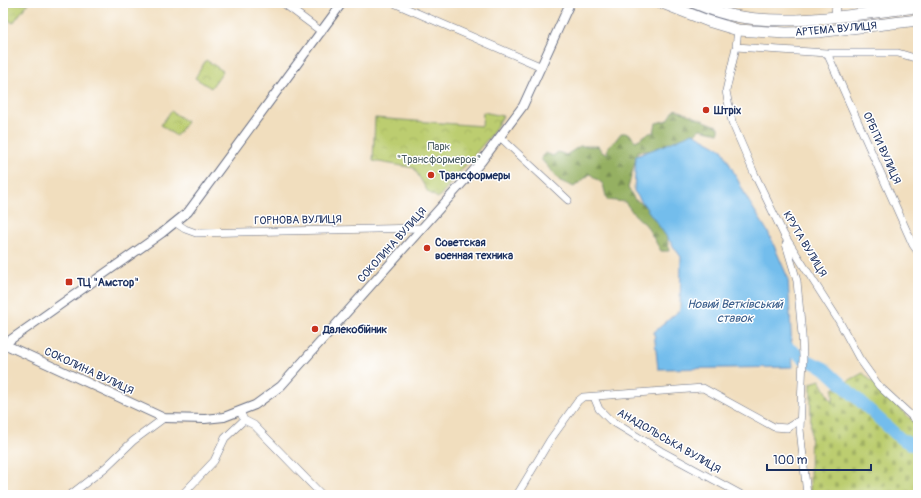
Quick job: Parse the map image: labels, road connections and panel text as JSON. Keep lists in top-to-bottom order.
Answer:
{
  "streets": {
    "main road": ["АРТЕМА ВУЛИЦЯ"],
    "street": [
      "ОРБІТИ ВУЛИЦЯ",
      "ГОРНОВА ВУЛИЦЯ",
      "КРУТА ВУЛИЦЯ",
      "СОКОЛИНА ВУЛИЦЯ",
      "АНАДОЛЬСЬКА ВУЛИЦЯ"
    ]
  },
  "crossings": [
    ["АРТЕМА ВУЛИЦЯ", "КРУТА ВУЛИЦЯ"],
    ["ГОРНОВА ВУЛИЦЯ", "СОКОЛИНА ВУЛИЦЯ"]
  ],
  "water": ["Новий Ветківський ставок"],
  "parks": ["Парк \"Трансформеров\""],
  "places": {
    "other": [
      "Штріх",
      "Трансформеры",
      "Советская военная техника",
      "Далекобійник"
    ],
    "transit": ["ТЦ \"Амстор\""]
  },
  "scale_bar": "100 m"
}
